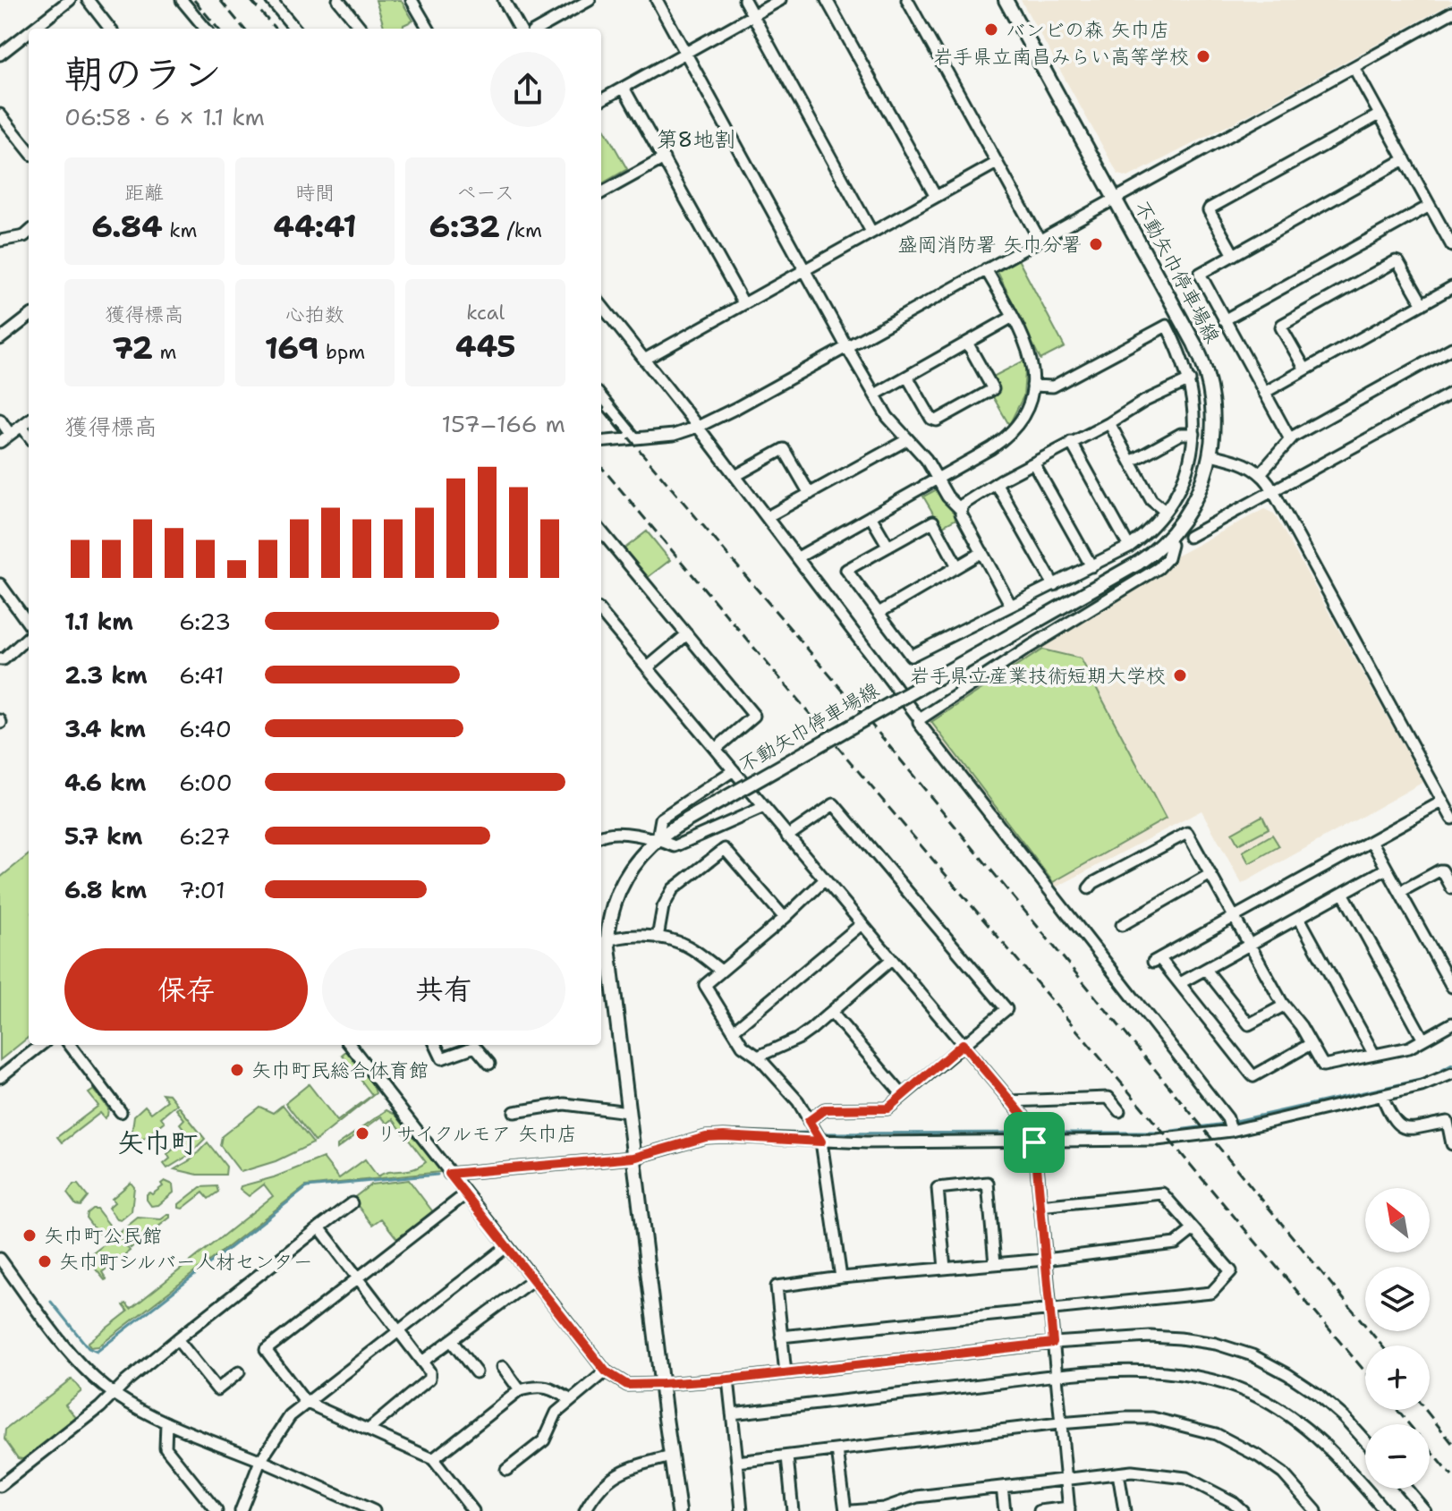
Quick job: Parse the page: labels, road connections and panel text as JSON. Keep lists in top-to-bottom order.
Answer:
{
  "streets": {
    "main road": ["不動矢巾停車場線"]
  },
  "districts": ["第8地割", "矢巾町"],
  "places": [
    "バンビの森 矢巾店",
    "岩手県立南昌みらい高等学校",
    "盛岡消防署 矢巾分署",
    "岩手県立産業技術短期大学校",
    "矢巾町民総合体育館",
    "リサイクルモア 矢巾店",
    "矢巾町公民館",
    "矢巾町シルバー人材センター"
  ],
  "north": "top left",
  "page": {
    "heading": ["朝のラン", "06:58 · 6 × 1.1 km"],
    "stats": [
      ["距離", "6.84 km"],
      ["時間", "44:41"],
      ["ペース", "6:32 /km"],
      ["獲得標高", "72 m"],
      ["心拍数", "169 bpm"],
      ["kcal", "445"]
    ],
    "chart": ["獲得標高", "157–166 m"],
    "list": [
      {
        "name": "1.1 km",
        "note": "6:23"
      },
      {
        "name": "2.3 km",
        "note": "6:41"
      },
      {
        "name": "3.4 km",
        "note": "6:40"
      },
      {
        "name": "4.6 km",
        "note": "6:00"
      },
      {
        "name": "5.7 km",
        "note": "6:27"
      },
      {
        "name": "6.8 km",
        "note": "7:01"
      }
    ],
    "buttons": ["保存", "共有"],
    "map_buttons": ["+", "−"]
  }
}
